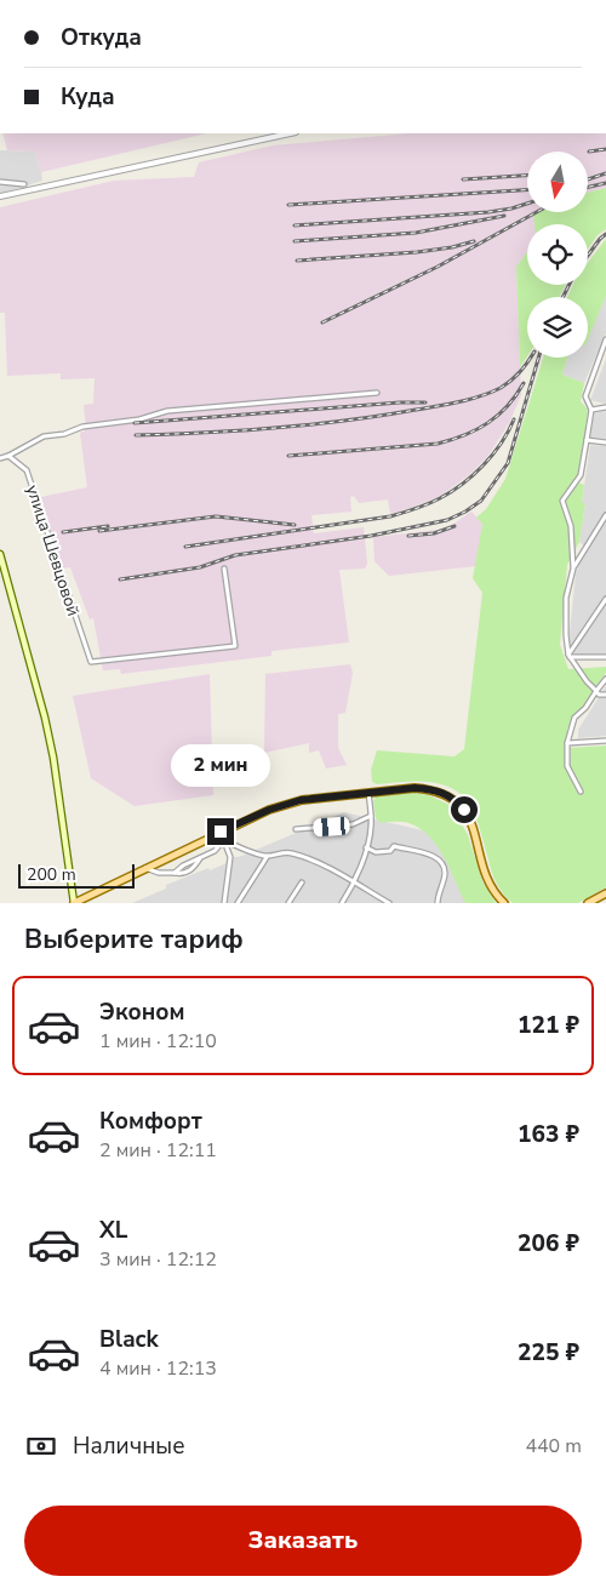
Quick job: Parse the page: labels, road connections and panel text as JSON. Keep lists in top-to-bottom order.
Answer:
{
  "streets": {
    "street": ["улица Шевцовой"]
  },
  "scale_bar": "200 m",
  "north": "bottom",
  "page": {
    "banner": ["Откуда", "Куда"],
    "bubble": "2 мин",
    "scale": "200 m",
    "heading": "Выберите тариф",
    "list": [
      {
        "name": "Эконом",
        "note": "1 мин · 12:10",
        "value": "121 ₽"
      },
      {
        "name": "Комфорт",
        "note": "2 мин · 12:11",
        "value": "163 ₽"
      },
      {
        "name": "XL",
        "note": "3 мин · 12:12",
        "value": "206 ₽"
      },
      {
        "name": "Black",
        "note": "4 мин · 12:13",
        "value": "225 ₽"
      }
    ],
    "pay": ["Наличные", "440 m"],
    "buttons": "Заказать"
  }
}
